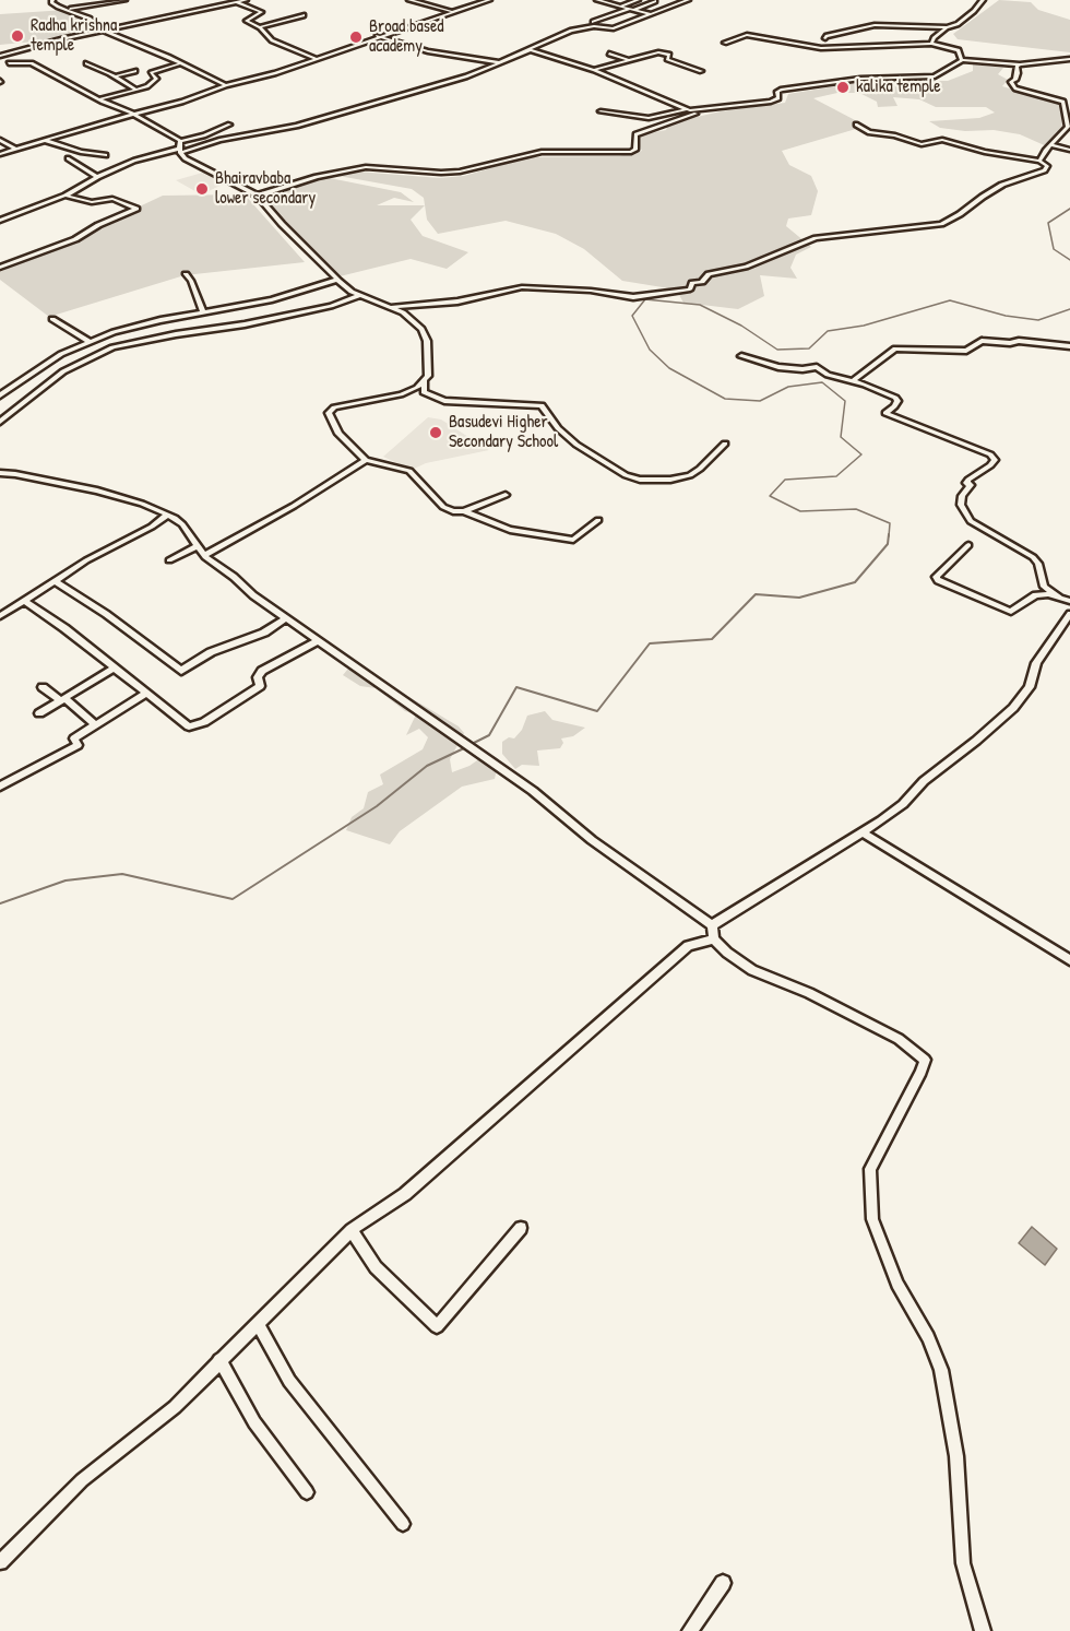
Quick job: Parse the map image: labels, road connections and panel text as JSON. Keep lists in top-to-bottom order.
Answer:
{
  "places": [
    "Radha krishna temple",
    "Broad based academy",
    "kalika temple",
    "Bhairavbaba lower secondary",
    "Basudevi Higher Secondary School"
  ]
}
